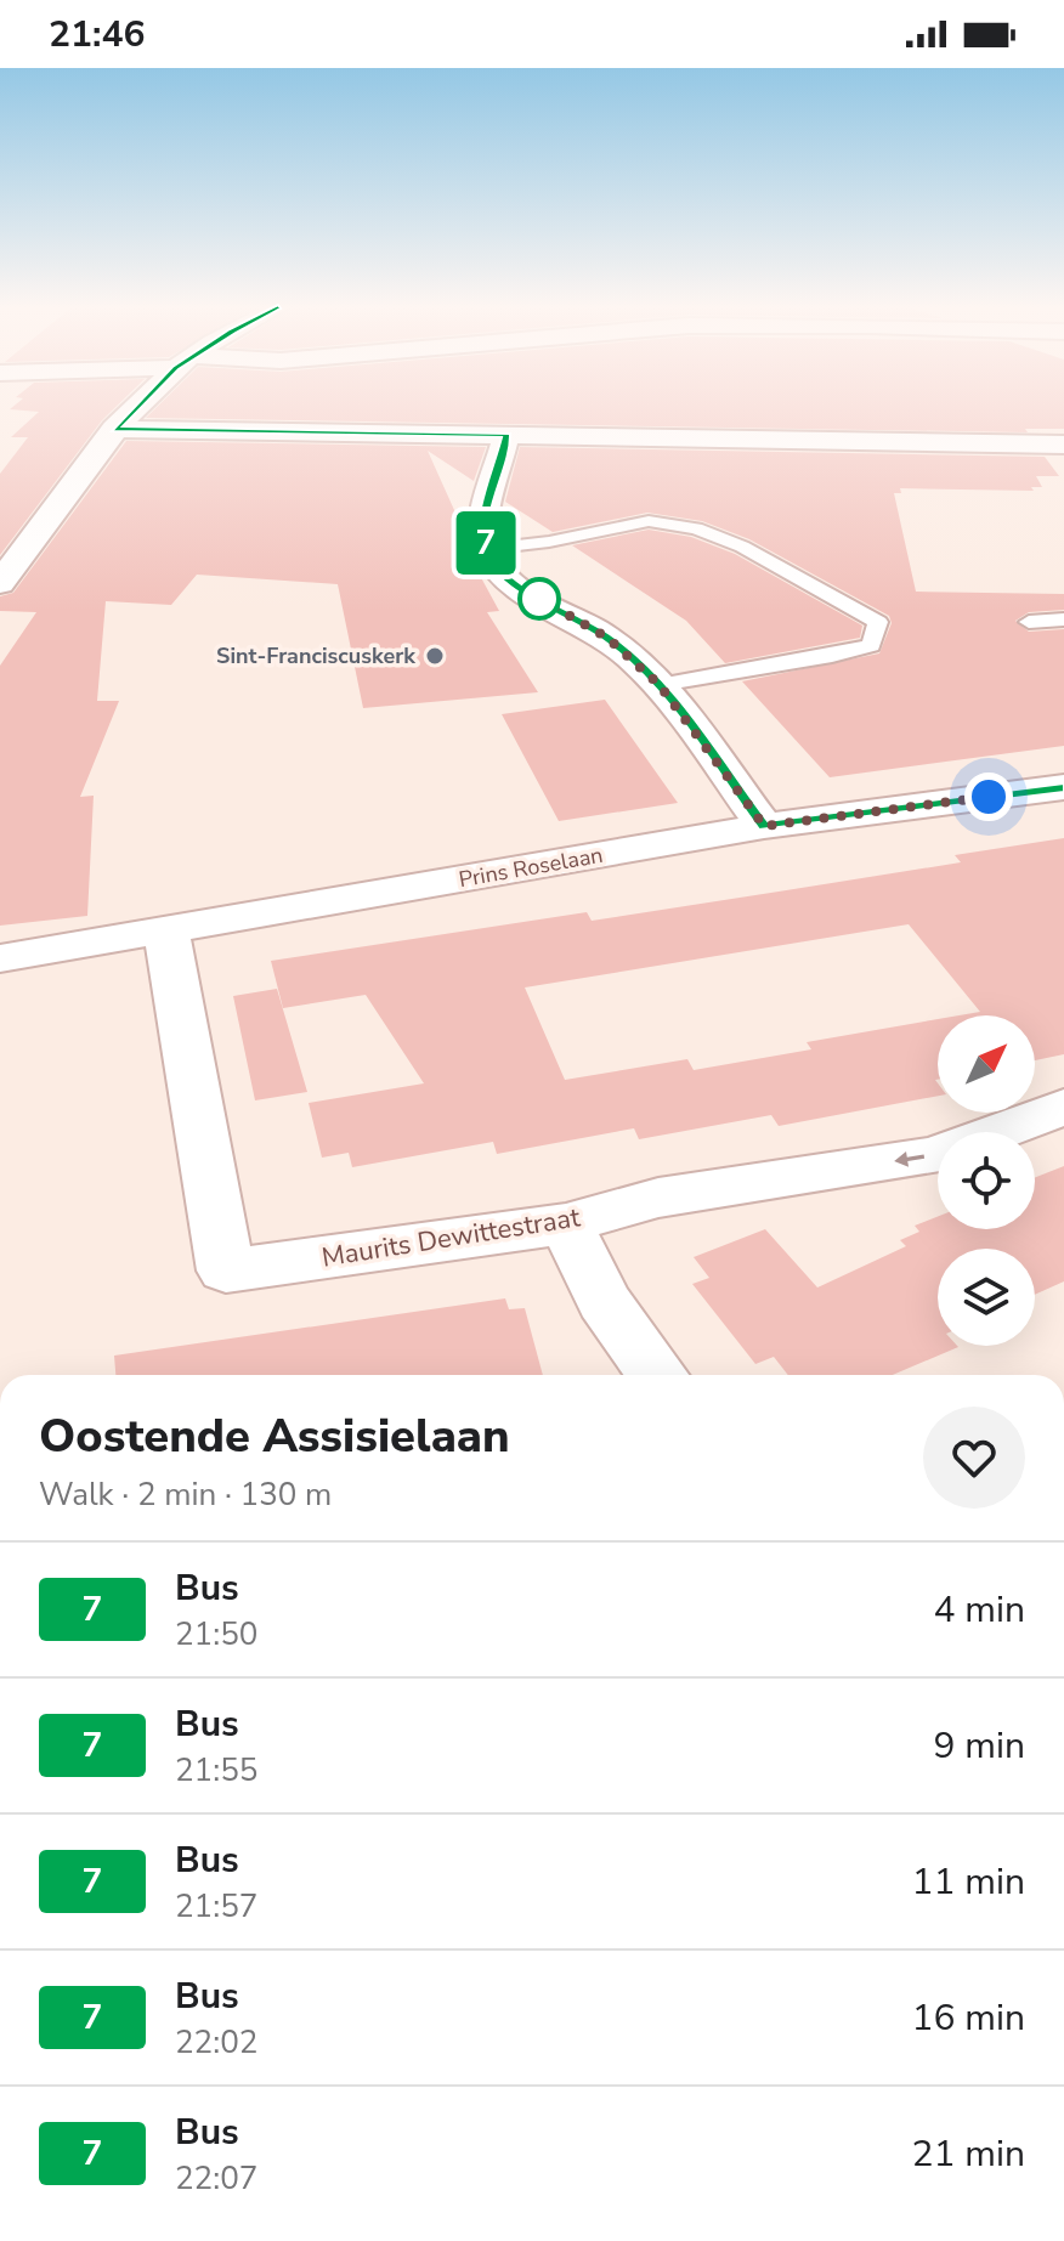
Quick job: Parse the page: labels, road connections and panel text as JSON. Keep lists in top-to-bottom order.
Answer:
{
  "streets": {
    "street": ["Prins Roselaan", "Maurits Dewittestraat"]
  },
  "crossings": [
    ["Prins Roselaan", "Maurits Dewittestraat"]
  ],
  "one_way": ["Maurits Dewittestraat"],
  "places": ["Sint-Franciscuskerk"],
  "lines": ["bus line 7"],
  "north": "top right",
  "page": {
    "status": "21:46",
    "on_map": "7",
    "heading": ["Oostende Assisielaan", "Walk · 2 min · 130 m"],
    "list": [
      {
        "mark": "7",
        "name": "Bus",
        "note": "21:50",
        "value": "4 min"
      },
      {
        "mark": "7",
        "name": "Bus",
        "note": "21:55",
        "value": "9 min"
      },
      {
        "mark": "7",
        "name": "Bus",
        "note": "21:57",
        "value": "11 min"
      },
      {
        "mark": "7",
        "name": "Bus",
        "note": "22:02",
        "value": "16 min"
      },
      {
        "mark": "7",
        "name": "Bus",
        "note": "22:07",
        "value": "21 min"
      }
    ]
  }
}
